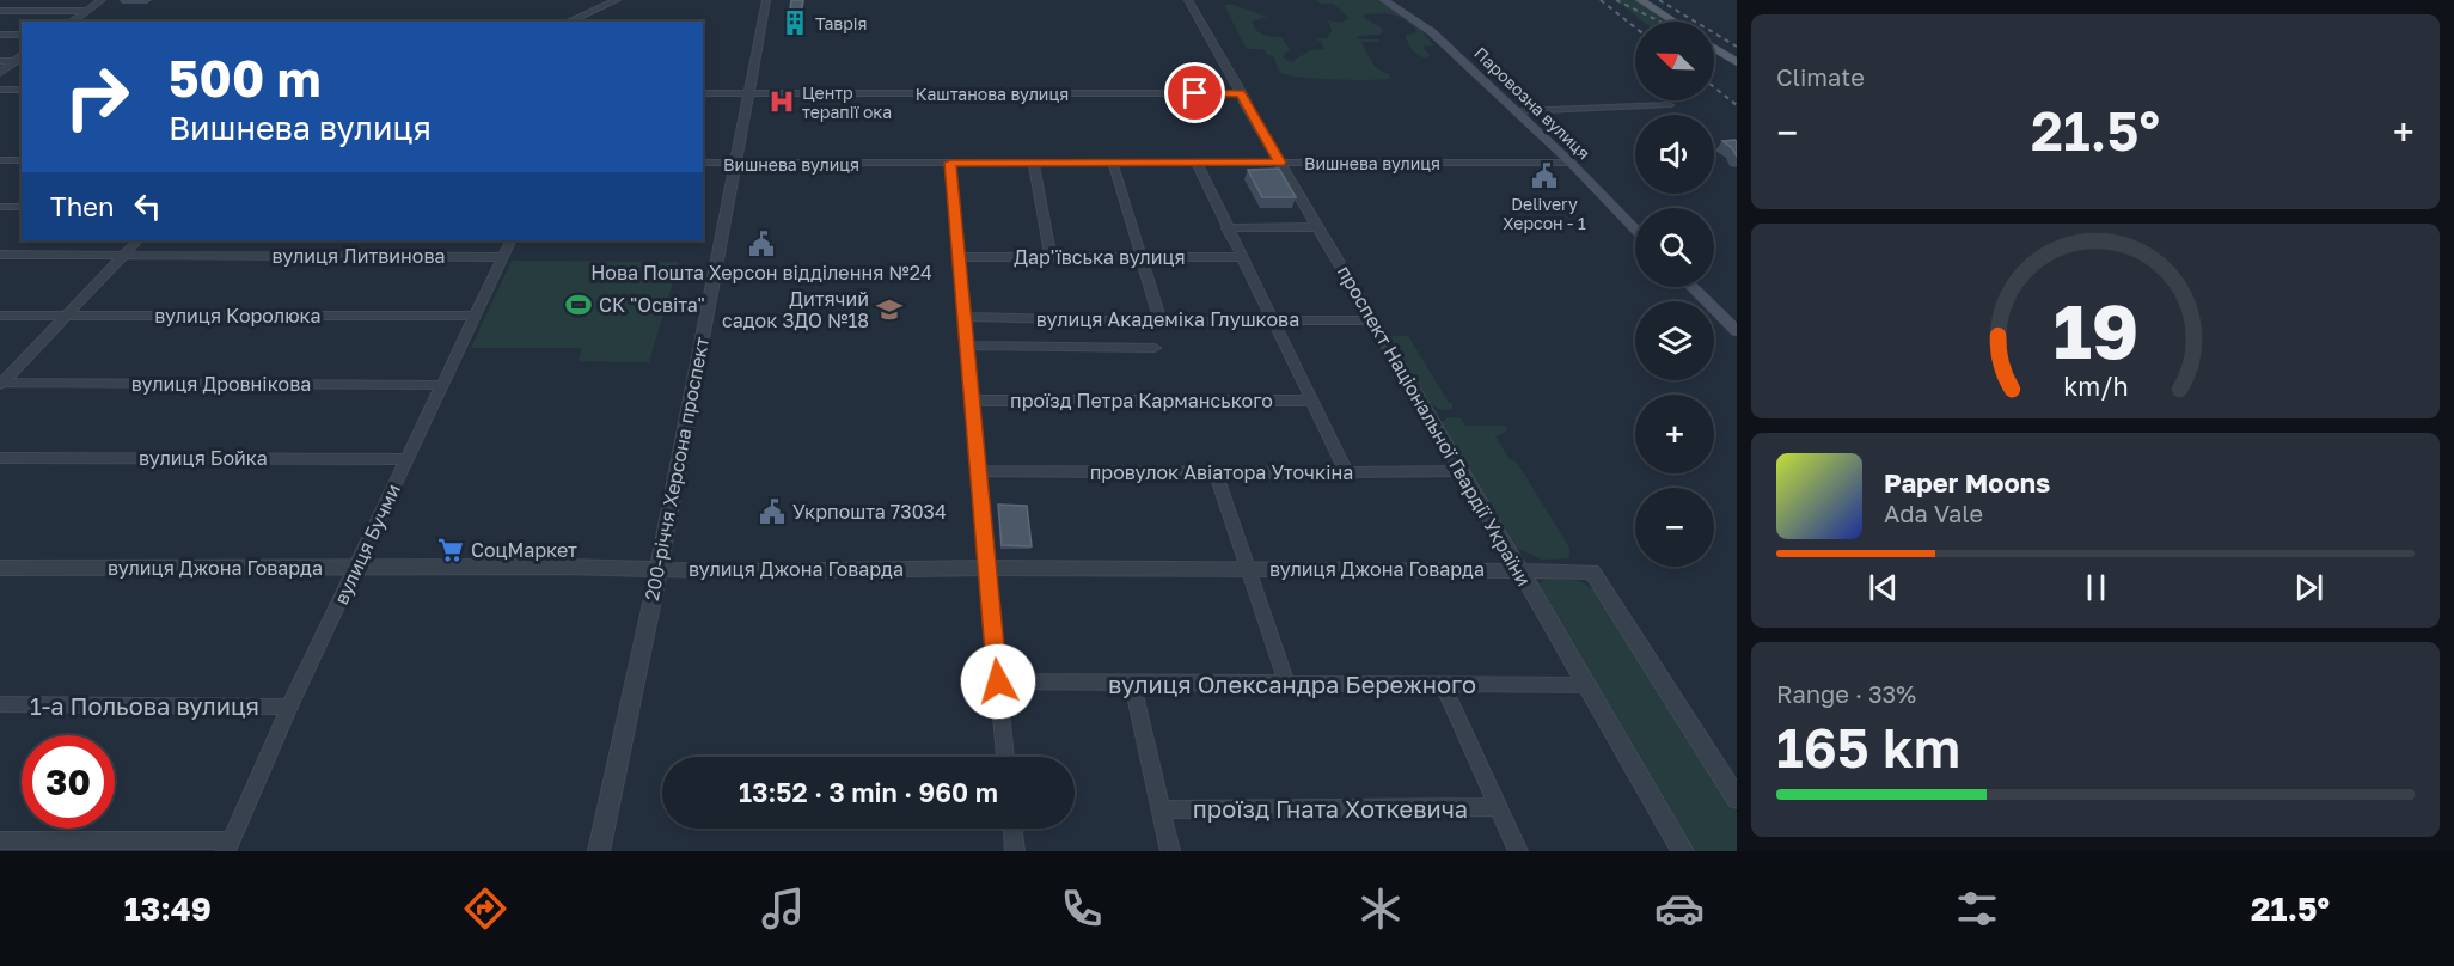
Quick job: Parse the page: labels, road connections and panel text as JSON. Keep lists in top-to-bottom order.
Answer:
{
  "streets": {
    "main road": ["Паровозна вулиця"],
    "street": [
      "Каштанова вулиця",
      "Вишнева вулиця",
      "вулиця Литвинова",
      "Дар'ївська вулиця",
      "вулиця Королюка",
      "вулиця Академіка Глушкова",
      "вулиця Дровнікова",
      "проїзд Петра Карманського",
      "проспект Національної Гвардії України",
      "вулиця Бойка",
      "200-річчя Херсона проспект",
      "провулок Авіатора Уточкіна",
      "вулиця Бучми",
      "вулиця Джона Говарда",
      "вулиця Олександра Бережного",
      "1-а Польова вулиця",
      "проїзд Гната Хоткевича"
    ]
  },
  "crossings": [
    ["Каштанова вулиця", "проспект Національної Гвардії України"],
    ["Каштанова вулиця", "200-річчя Херсона проспект"],
    ["Паровозна вулиця", "Вишнева вулиця"],
    ["Вишнева вулиця", "проспект Національної Гвардії України"],
    ["Вишнева вулиця", "200-річчя Херсона проспект"],
    ["вулиця Литвинова", "вулиця Бучми"],
    ["вулиця Королюка", "вулиця Бучми"],
    ["вулиця Академіка Глушкова", "проспект Національної Гвардії України"],
    ["вулиця Дровнікова", "вулиця Бучми"],
    ["проспект Національної Гвардії України", "провулок Авіатора Уточкіна"],
    ["проспект Національної Гвардії України", "вулиця Джона Говарда"],
    ["проспект Національної Гвардії України", "вулиця Олександра Бережного"],
    ["вулиця Бойка", "вулиця Бучми"],
    ["200-річчя Херсона проспект", "вулиця Джона Говарда"],
    ["вулиця Бучми", "вулиця Джона Говарда"],
    ["вулиця Бучми", "1-а Польова вулиця"]
  ],
  "places": {
    "building": ["Таврія"],
    "hospital": ["Центр терапії ока"],
    "public building": ["Delivery Херсон - 1", "Нова Пошта Херсон відділення №24", "Укрпошта 73034"],
    "sports": ["СК \"Освіта\""],
    "school or university": ["Дитячий садок ЗДО №18"],
    "supermarket": ["СоцМаркет"]
  },
  "north": "top left",
  "page": {
    "tile": [
      "Climate",
      ["Range · 33%", "165 km"]
    ],
    "map_buttons": ["+", "−"],
    "turn": ["500 m", "Вишнева вулиця"],
    "heat": ["−", "21.5°", "+"],
    "then": "Then",
    "song": ["Paper Moons", "Ada Vale"],
    "limit": "30",
    "trip": "13:52 · 3 min · 960 m",
    "tabs": ["13:49", "21.5°"],
    "gauge": ["19", "km/h"]
  }
}
